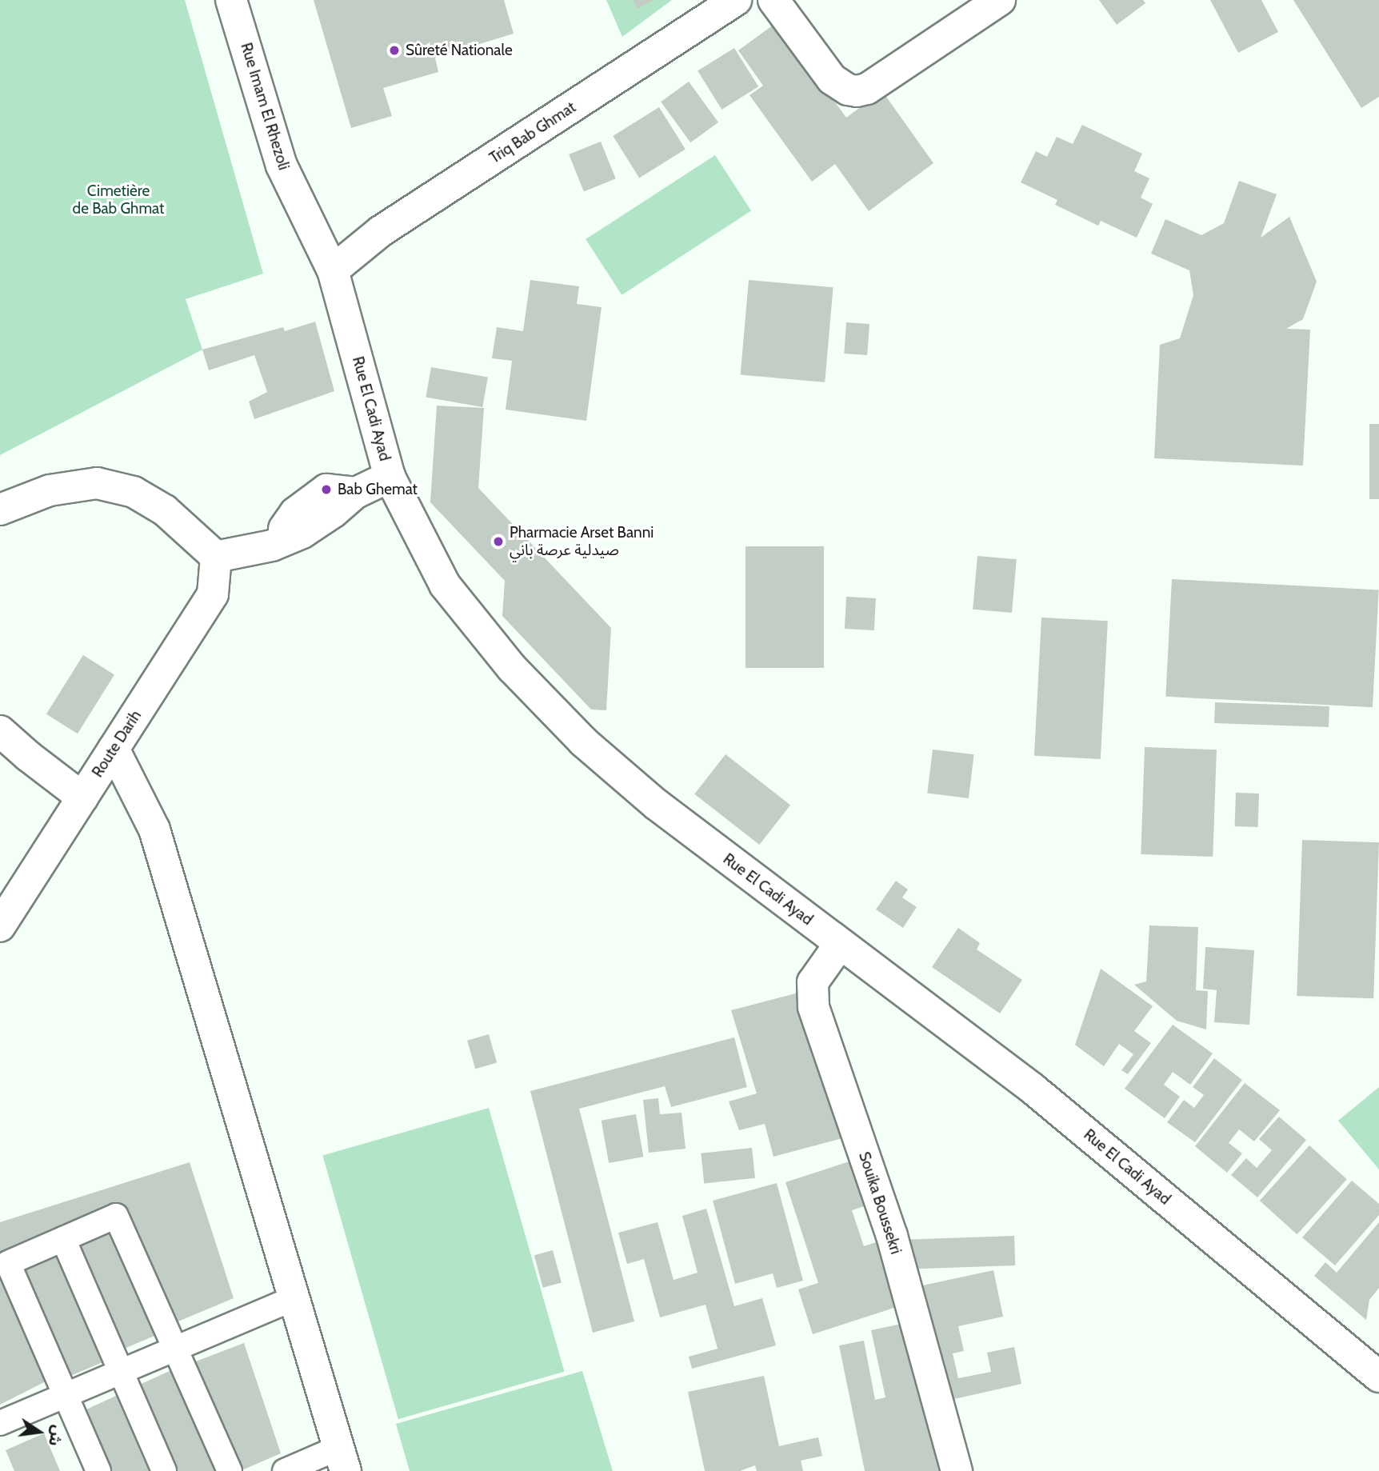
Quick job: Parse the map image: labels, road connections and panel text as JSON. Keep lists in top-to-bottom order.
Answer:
{
  "streets": {
    "street": [
      "Rue Imam El Rhezoli",
      "Triq Bab Ghmat",
      "Rue El Cadi Ayad",
      "Route Darih",
      "Souika Boussekri"
    ]
  },
  "crossings": [
    ["Rue Imam El Rhezoli", "Triq Bab Ghmat"],
    ["Rue Imam El Rhezoli", "Rue El Cadi Ayad"],
    ["Triq Bab Ghmat", "Rue El Cadi Ayad"],
    ["Rue El Cadi Ayad", "Souika Boussekri"]
  ],
  "parks": ["Cimetière de Bab Ghmat"],
  "places": ["Sûreté Nationale", "Bab Ghemat", "Pharmacie Arset Banni صيدلية عرصة باني"],
  "north": "right"
}
